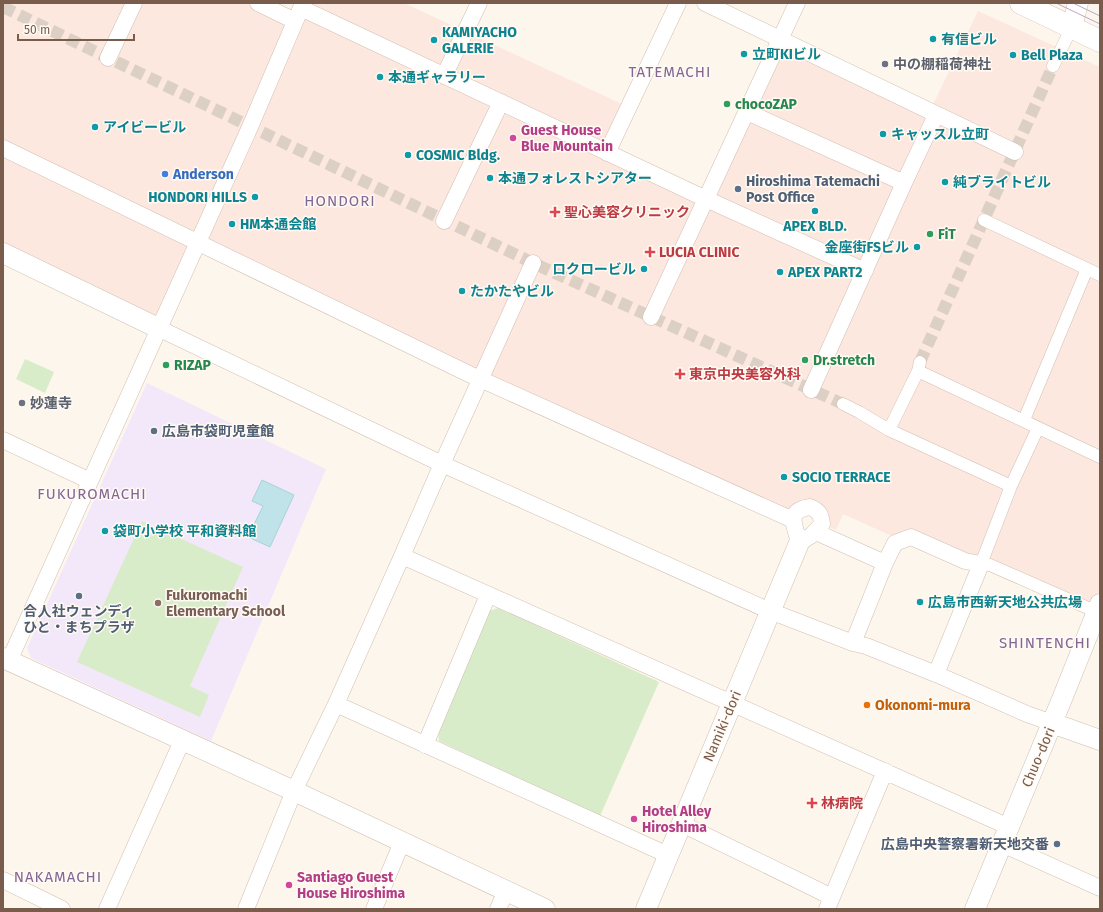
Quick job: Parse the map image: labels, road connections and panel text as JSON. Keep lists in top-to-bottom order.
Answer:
{
  "streets": {
    "street": ["Namiki-dori", "Chuo-dori"]
  },
  "districts": [
    "TATEMACHI",
    "HONDORI",
    "FUKUROMACHI",
    "SHINTENCHI",
    "NAKAMACHI"
  ],
  "places": {
    "other": [
      "有信ビル",
      "KAMIYACHO GALERIE",
      "立町KIビル",
      "Bell Plaza",
      "中の棚稲荷神社",
      "本通ギャラリー",
      "chocoZAP",
      "アイビービル",
      "キャッスル立町",
      "Guest House Blue Mountain",
      "COSMIC Bldg.",
      "Anderson",
      "本通フォレストシアター",
      "純ブライトビル",
      "Hiroshima Tatemachi Post Office",
      "HONDORI HILLS",
      "APEX BLD.",
      "HM本通会館",
      "FiT",
      "金座街FSビル",
      "ロクロービル",
      "APEX PART2",
      "たかたやビル",
      "Dr.stretch",
      "RIZAP",
      "妙蓮寺",
      "広島市袋町児童館",
      "SOCIO TERRACE",
      "袋町小学校 平和資料館",
      "合人社ウェンディ ひと・まちプラザ",
      "広島市西新天地公共広場",
      "Fukuromachi Elementary School",
      "Okonomi-mura",
      "Hotel Alley Hiroshima",
      "広島中央警察署新天地交番",
      "Santiago Guest House Hiroshima"
    ],
    "health": [
      "聖心美容クリニック",
      "LUCIA CLINIC",
      "東京中央美容外科",
      "林病院"
    ]
  },
  "scale_bar": "50 m"
}
